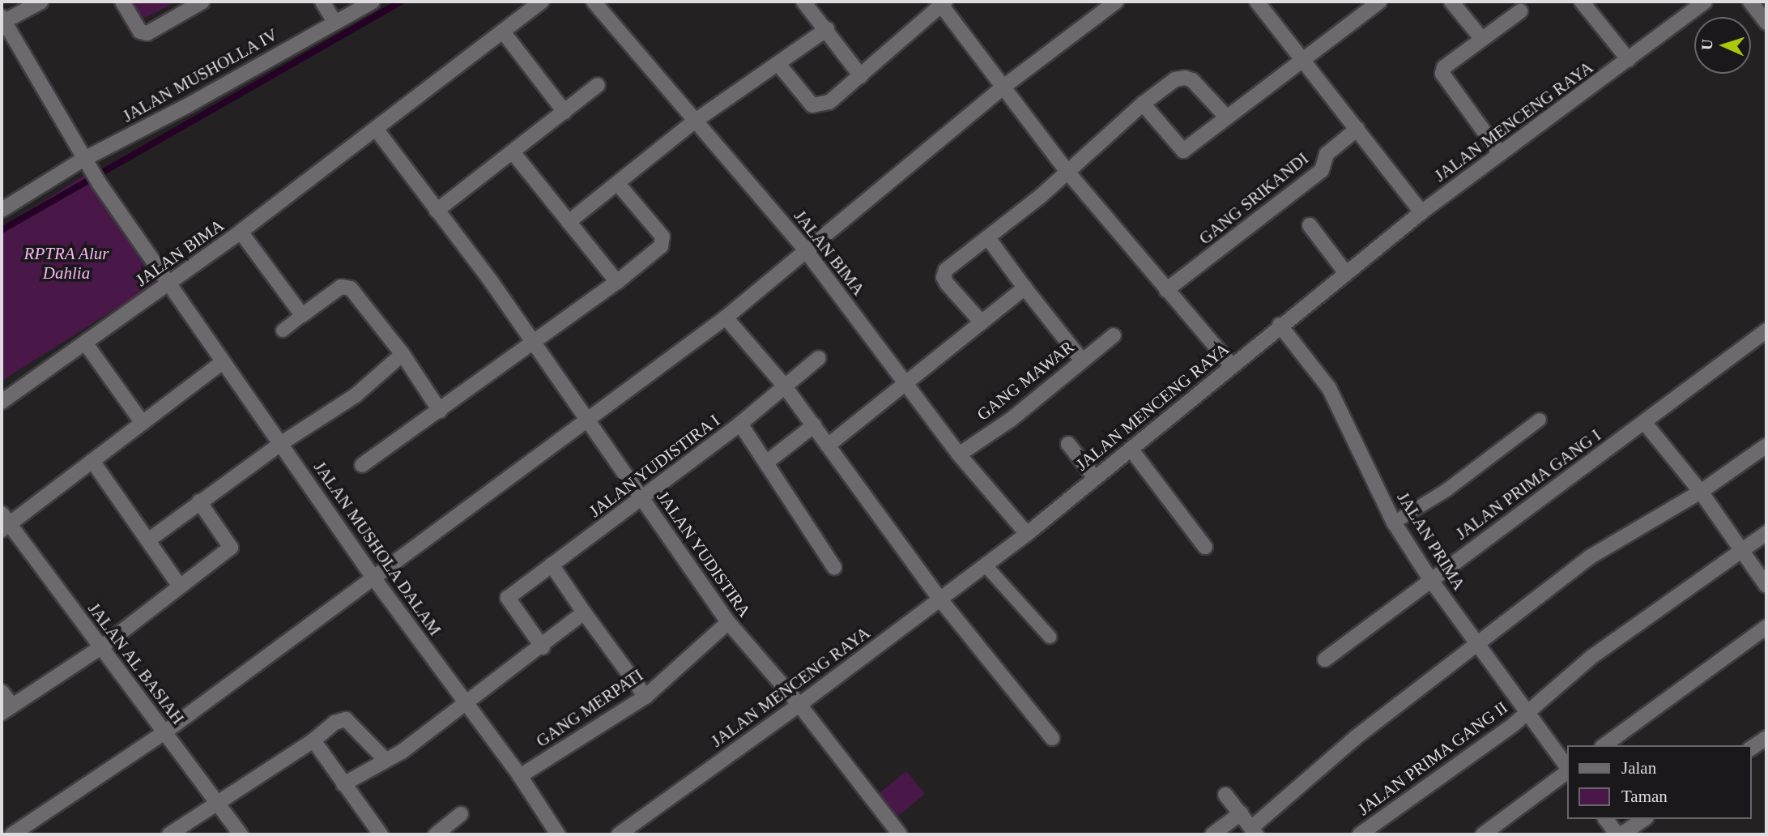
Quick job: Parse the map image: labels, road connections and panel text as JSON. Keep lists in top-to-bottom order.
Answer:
{
  "streets": {
    "street": [
      "JALAN MUSHOLLA IV",
      "JALAN MENCENG RAYA",
      "GANG SRIKANDI",
      "JALAN BIMA",
      "GANG MAWAR",
      "JALAN YUDISTIRA I",
      "JALAN PRIMA GANG I",
      "JALAN PRIMA",
      "JALAN MUSHOLA DALAM",
      "JALAN YUDISTIRA",
      "JALAN AL BASIAH",
      "GANG MERPATI",
      "JALAN PRIMA GANG II"
    ]
  },
  "crossings": [
    ["JALAN MUSHOLLA IV", "JALAN MUSHOLA DALAM"],
    ["JALAN MENCENG RAYA", "JALAN BIMA"],
    ["JALAN MENCENG RAYA", "JALAN PRIMA"],
    ["JALAN MENCENG RAYA", "JALAN YUDISTIRA"],
    ["JALAN BIMA", "GANG MAWAR"],
    ["JALAN BIMA", "JALAN MUSHOLA DALAM"],
    ["JALAN YUDISTIRA I", "JALAN YUDISTIRA"],
    ["JALAN PRIMA GANG I", "JALAN PRIMA"],
    ["JALAN PRIMA", "JALAN PRIMA GANG II"],
    ["JALAN MUSHOLA DALAM", "GANG MERPATI"],
    ["JALAN YUDISTIRA", "GANG MERPATI"]
  ],
  "parks": ["RPTRA Alur Dahlia"],
  "legend": ["Jalan", "Taman"],
  "north": "left"
}
